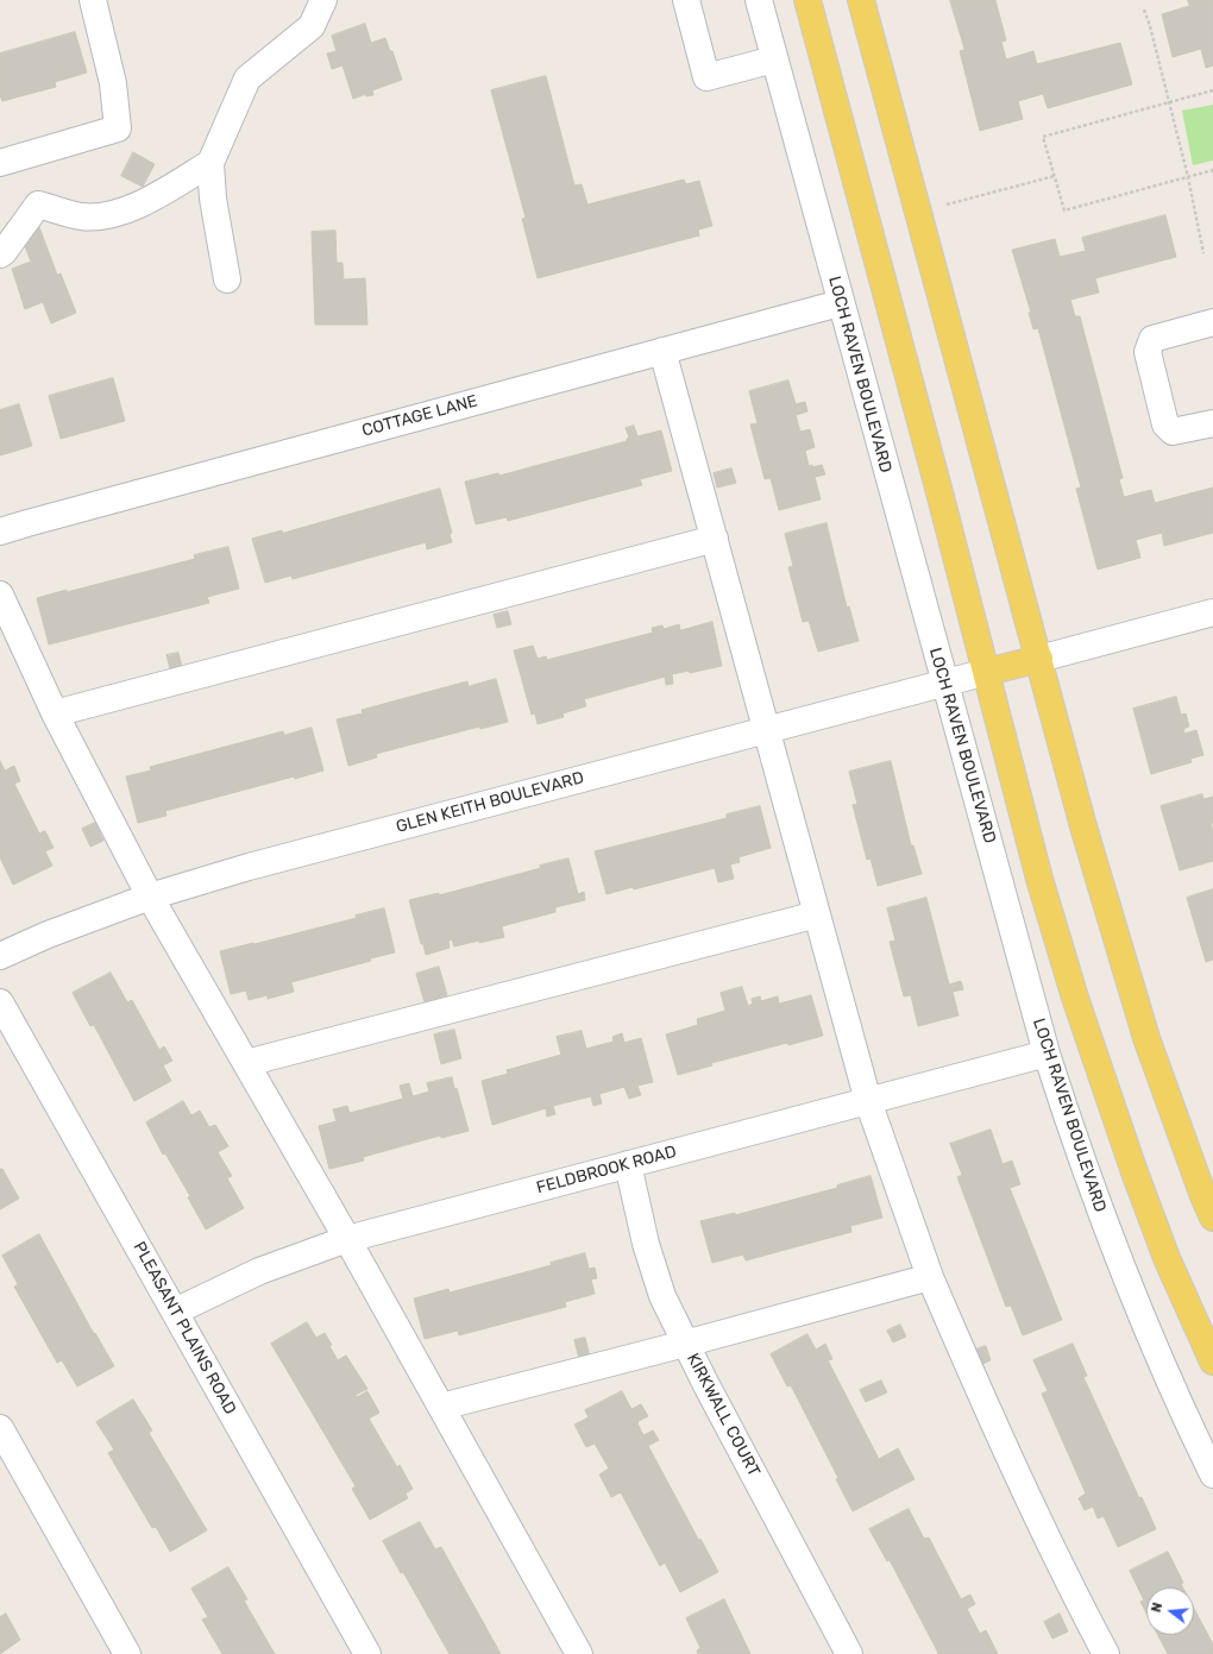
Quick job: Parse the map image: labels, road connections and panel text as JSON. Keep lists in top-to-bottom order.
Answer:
{
  "streets": {
    "street": [
      "LOCH RAVEN BOULEVARD",
      "COTTAGE LANE",
      "GLEN KEITH BOULEVARD",
      "FELDBROOK ROAD",
      "PLEASANT PLAINS ROAD",
      "KIRKWALL COURT"
    ]
  },
  "crossings": [
    ["LOCH RAVEN BOULEVARD", "COTTAGE LANE"],
    ["LOCH RAVEN BOULEVARD", "GLEN KEITH BOULEVARD"],
    ["LOCH RAVEN BOULEVARD", "FELDBROOK ROAD"],
    ["FELDBROOK ROAD", "PLEASANT PLAINS ROAD"],
    ["FELDBROOK ROAD", "KIRKWALL COURT"]
  ],
  "north": "left"
}
